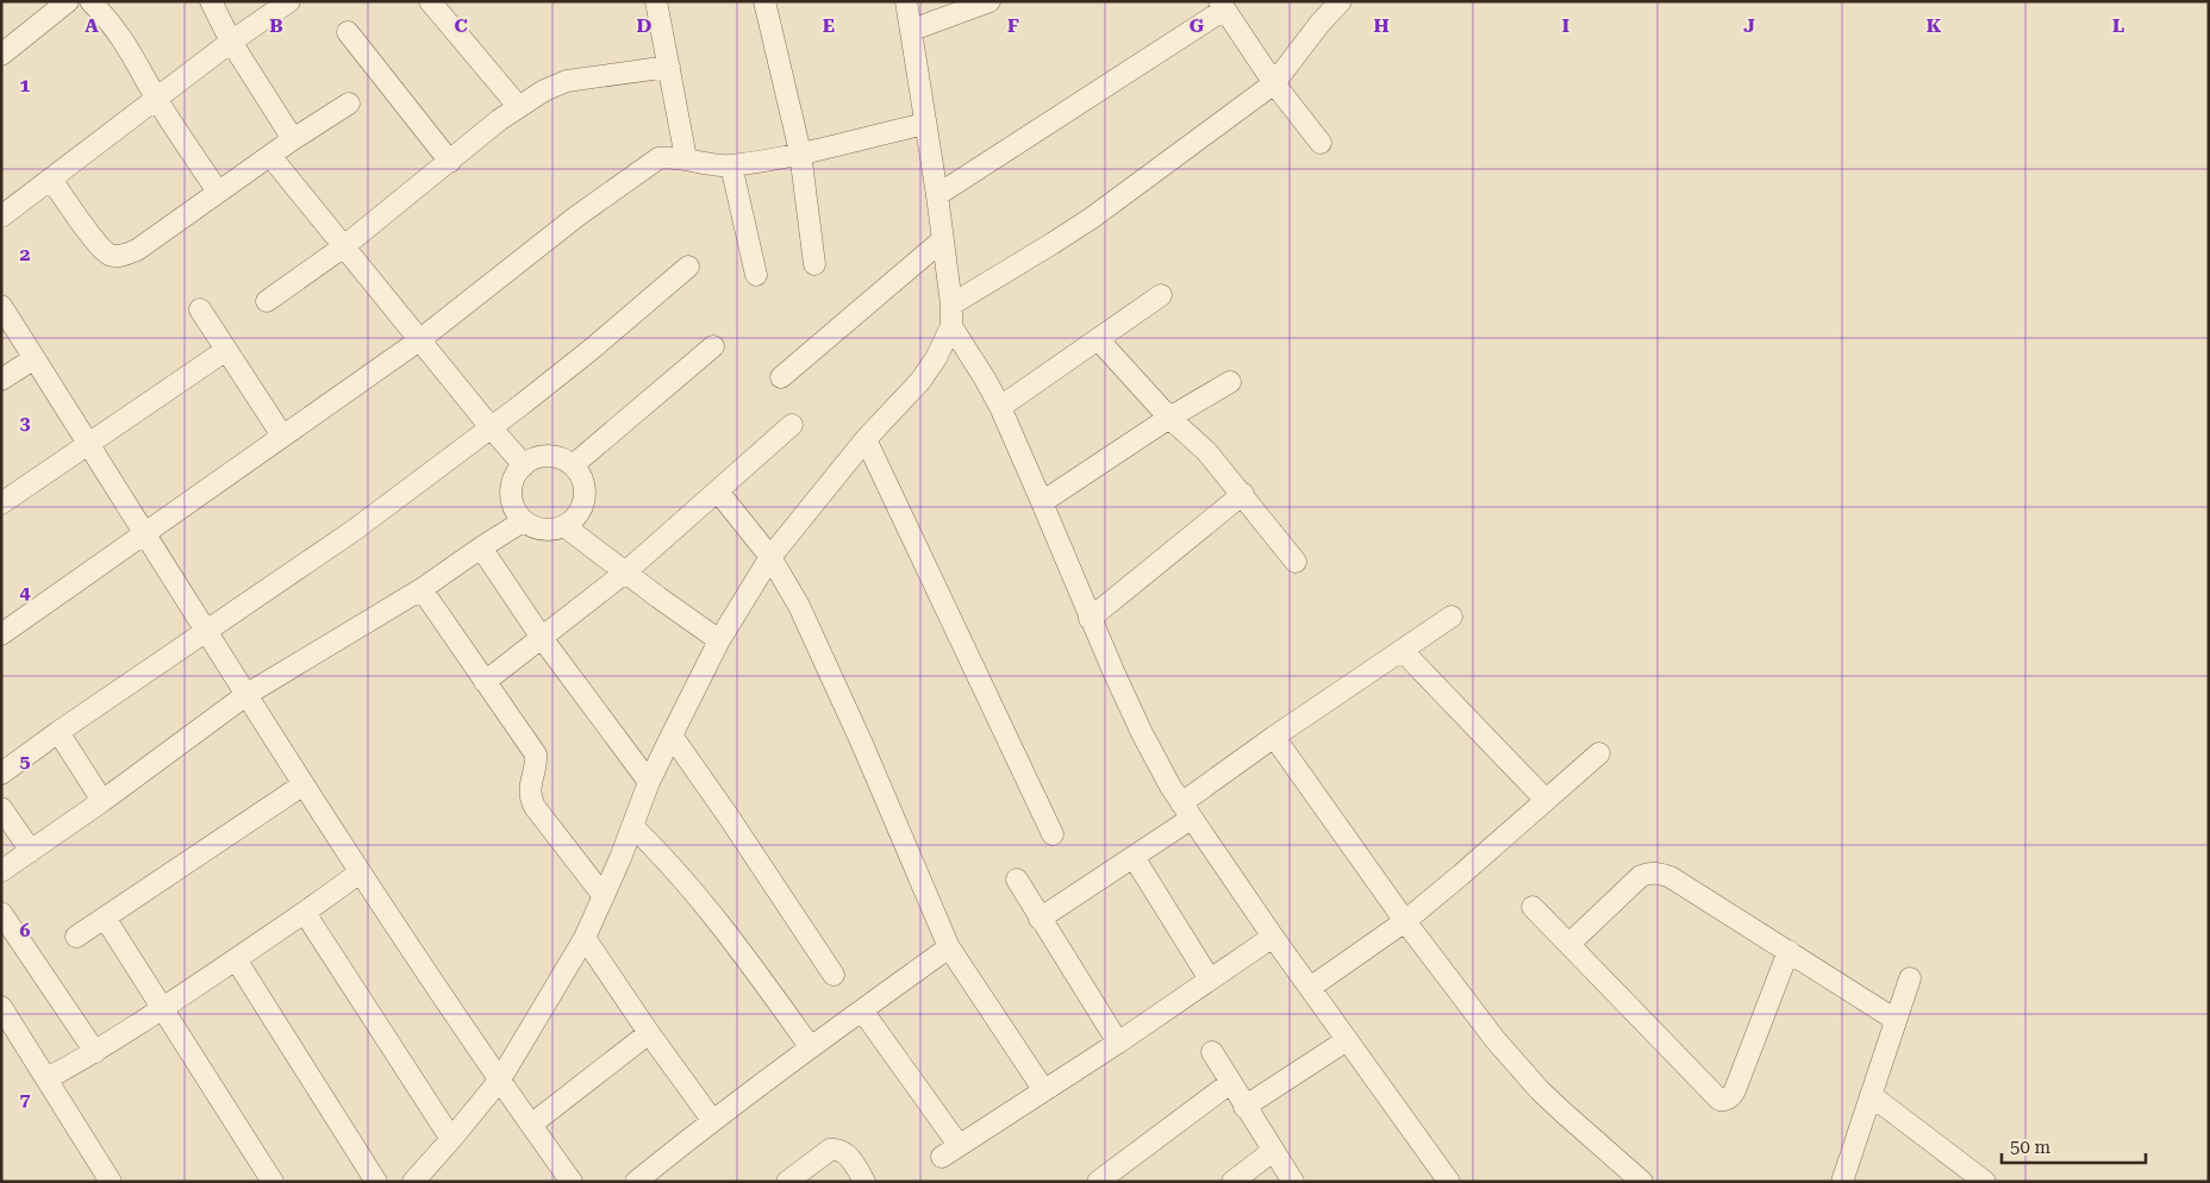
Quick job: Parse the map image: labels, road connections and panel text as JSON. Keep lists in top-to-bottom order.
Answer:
{
  "scale_bar": "50 m",
  "grid": {
    "columns": [
      "A",
      "B",
      "C",
      "D",
      "E",
      "F",
      "G",
      "H",
      "I",
      "J",
      "K",
      "L"
    ],
    "rows": [
      "1",
      "2",
      "3",
      "4",
      "5",
      "6",
      "7"
    ]
  }
}
